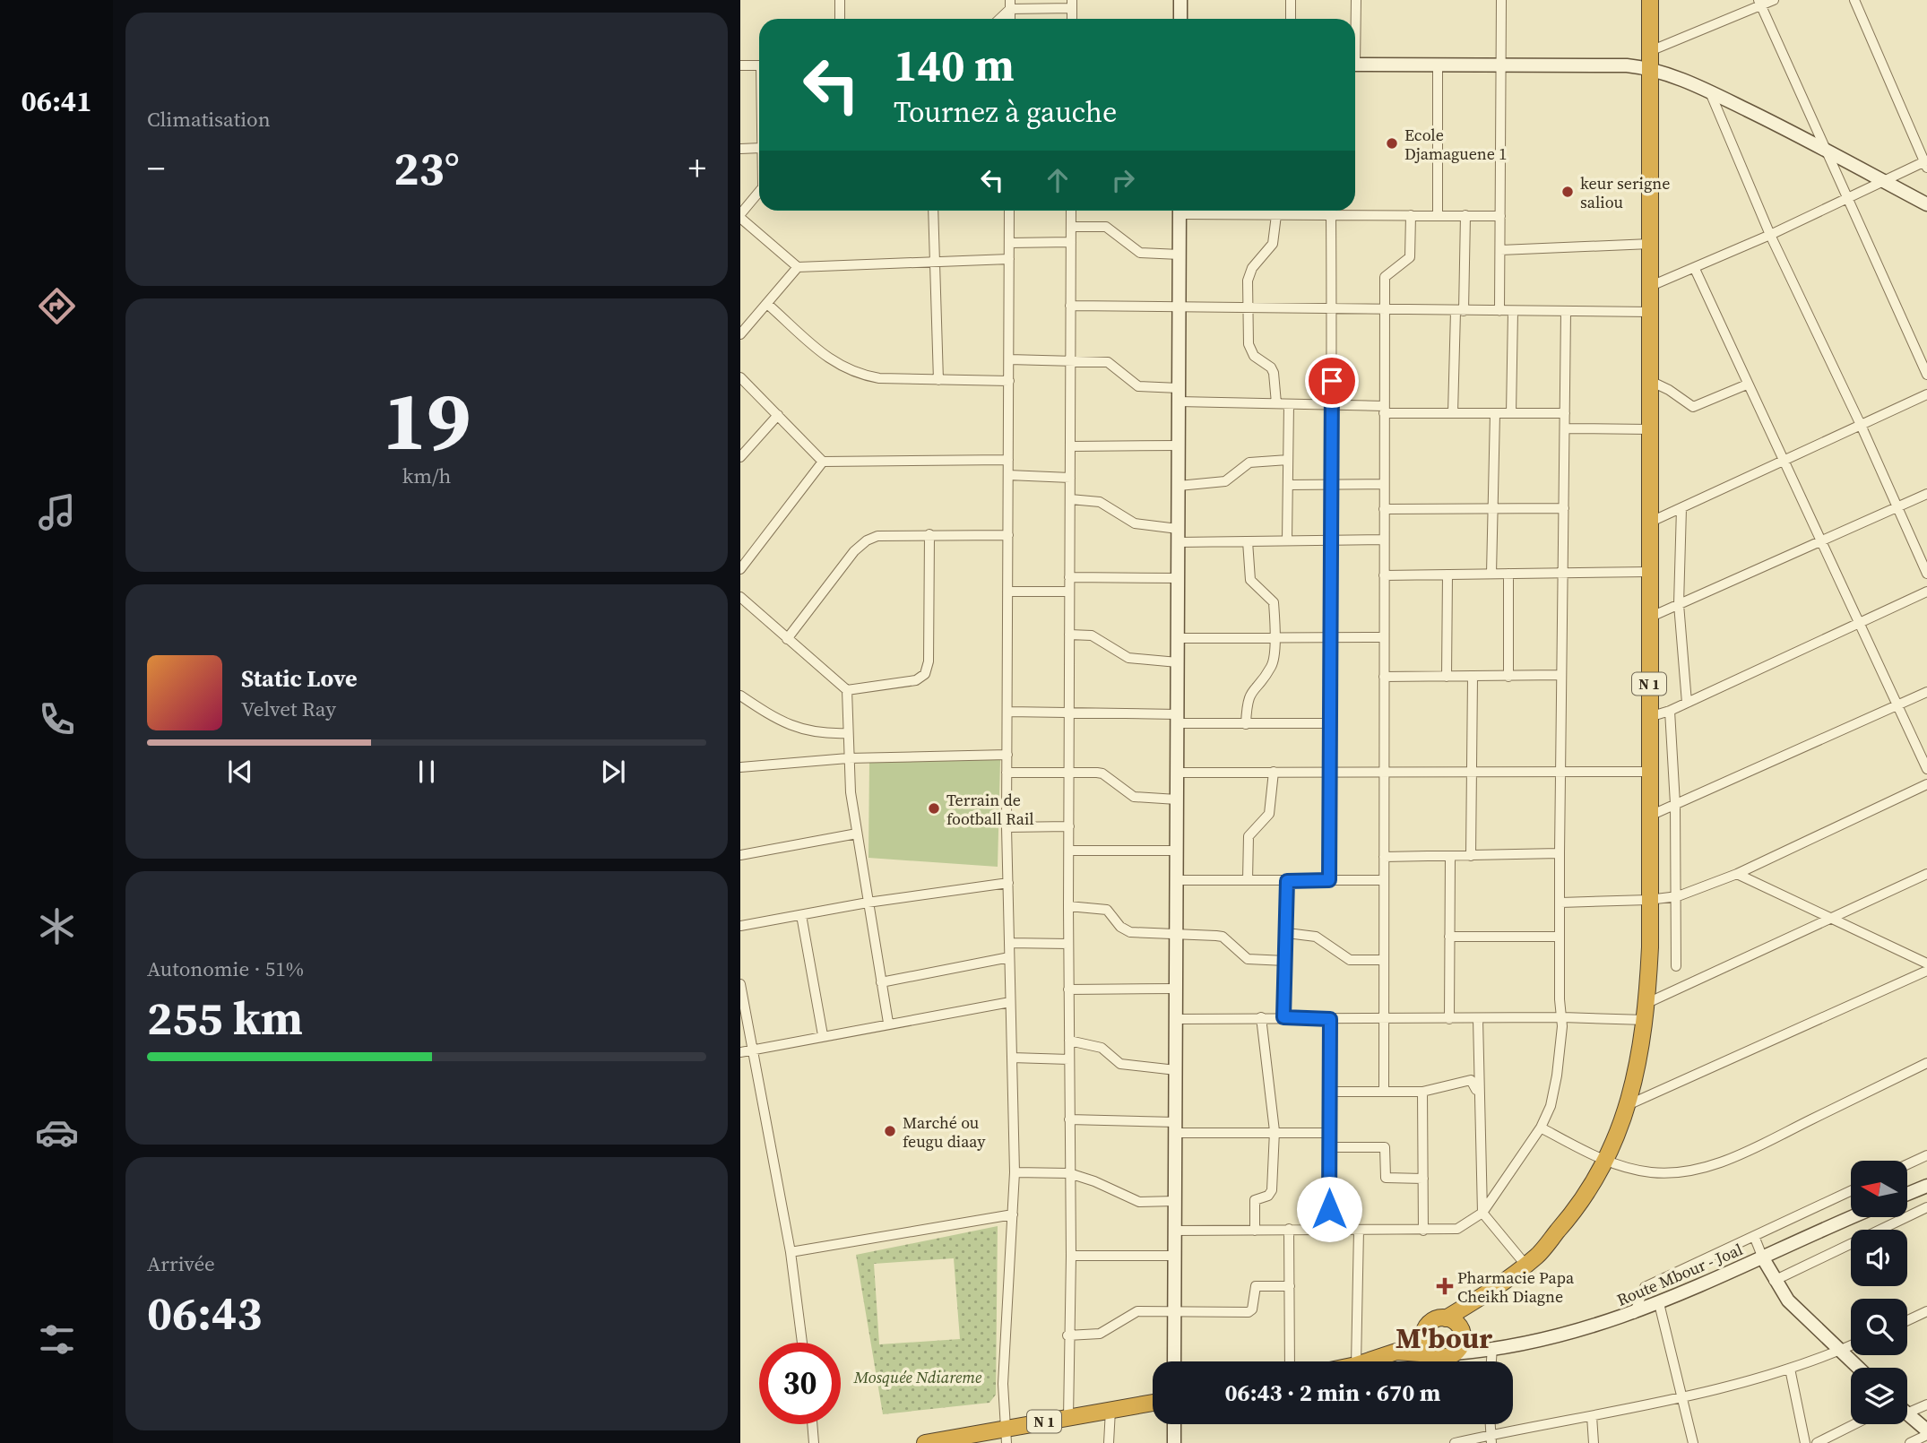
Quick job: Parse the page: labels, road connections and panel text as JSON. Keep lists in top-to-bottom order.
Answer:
{
  "streets": {
    "highway": ["N 1"],
    "main road": ["Route Mbour - Joal"]
  },
  "crossings": [
    ["N 1", "Route Mbour - Joal"]
  ],
  "districts": ["M'bour"],
  "parks": ["Mosquée Ndiareme"],
  "places": {
    "other": [
      "Ecole Djamaguene 1",
      "keur serigne saliou",
      "Terrain de football Rail",
      "Marché ou feugu diaay"
    ],
    "health": ["Pharmacie Papa Cheikh Diagne"]
  },
  "north": "left",
  "page": {
    "tabs": "06:41",
    "tile": [
      "Climatisation",
      ["19", "km/h"],
      ["Autonomie · 51%", "255 km"],
      ["Arrivée", "06:43"]
    ],
    "turn": ["140 m", "Tournez à gauche"],
    "heat": ["−", "23°", "+"],
    "song": ["Static Love", "Velvet Ray"],
    "limit": "30",
    "trip": "06:43 · 2 min · 670 m"
  }
}
